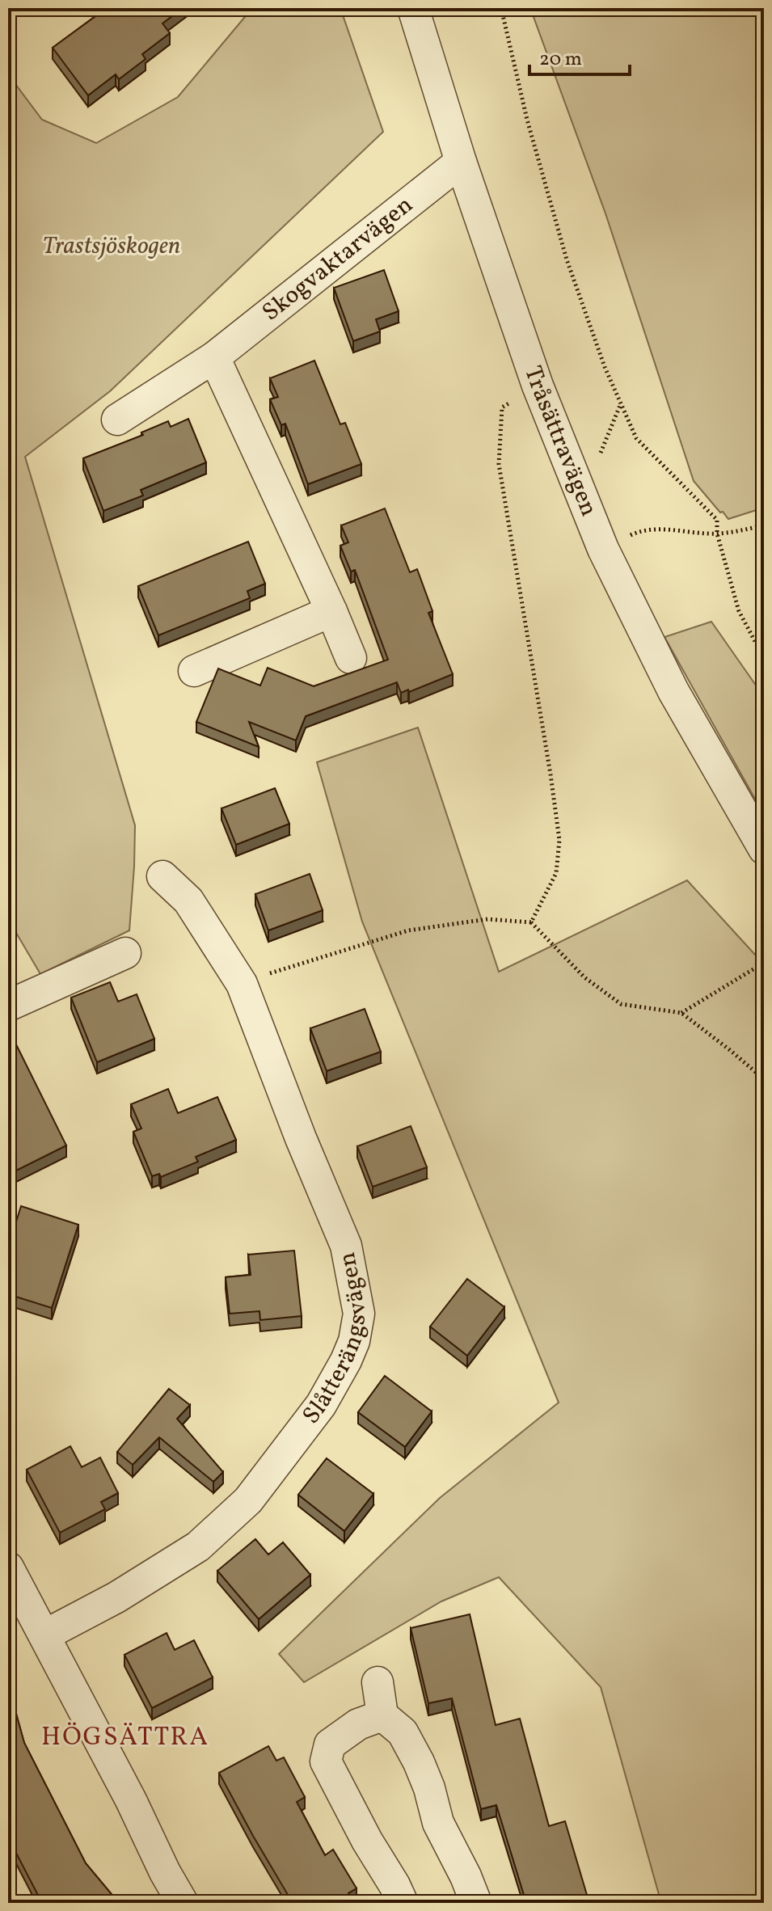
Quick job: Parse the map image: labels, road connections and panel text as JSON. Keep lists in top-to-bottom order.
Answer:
{
  "streets": {
    "street": ["Skogvaktarvägen", "Tråsättravägen", "Slåtterängsvägen"]
  },
  "crossings": [
    ["Skogvaktarvägen", "Tråsättravägen"]
  ],
  "districts": ["HÖGSÄTTRA"],
  "parks": ["Trastsjöskogen"],
  "scale_bar": "20 m"
}
